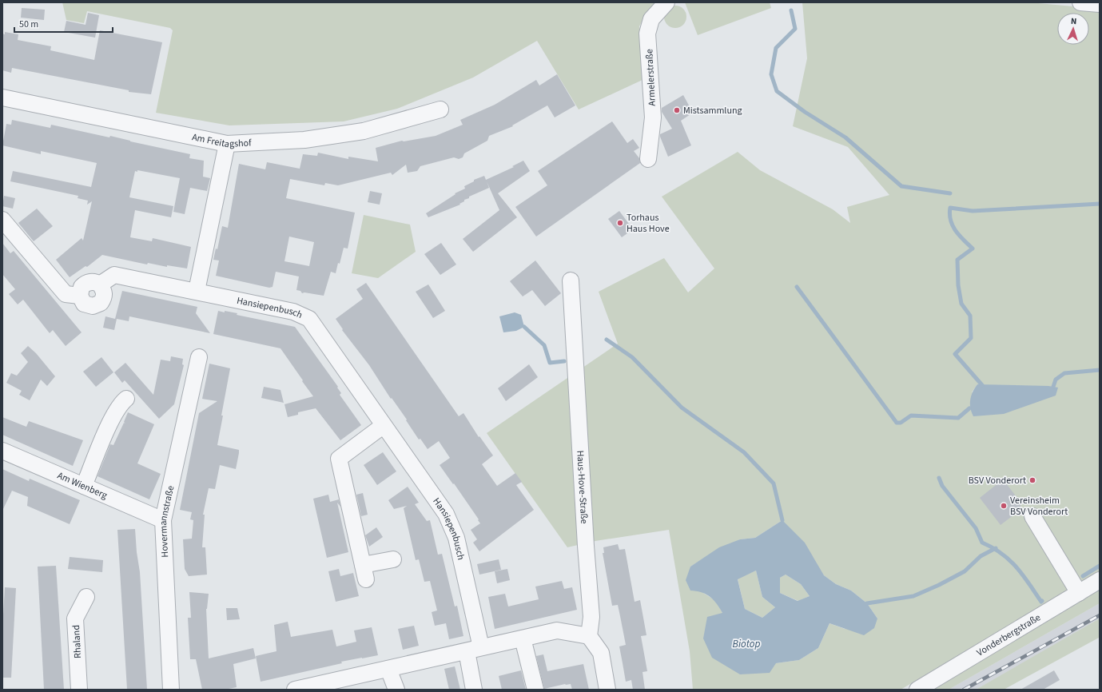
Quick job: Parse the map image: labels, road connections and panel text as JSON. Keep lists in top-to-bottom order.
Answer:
{
  "streets": {
    "street": [
      "Armelerstraße",
      "Am Freitagshof",
      "Hansiepenbusch",
      "Am Wienberg",
      "Haus-Hove-Straße",
      "Hovermannstraße",
      "Vonderbergstraße",
      "Rhaland"
    ]
  },
  "crossings": [
    ["Am Wienberg", "Hovermannstraße"]
  ],
  "water": ["Biotop"],
  "places": [
    "Mistsammlung",
    "Torhaus Haus Hove",
    "BSV Vonderort",
    "Vereinsheim BSV Vonderort"
  ],
  "scale_bar": "50 m",
  "north": "top"
}
